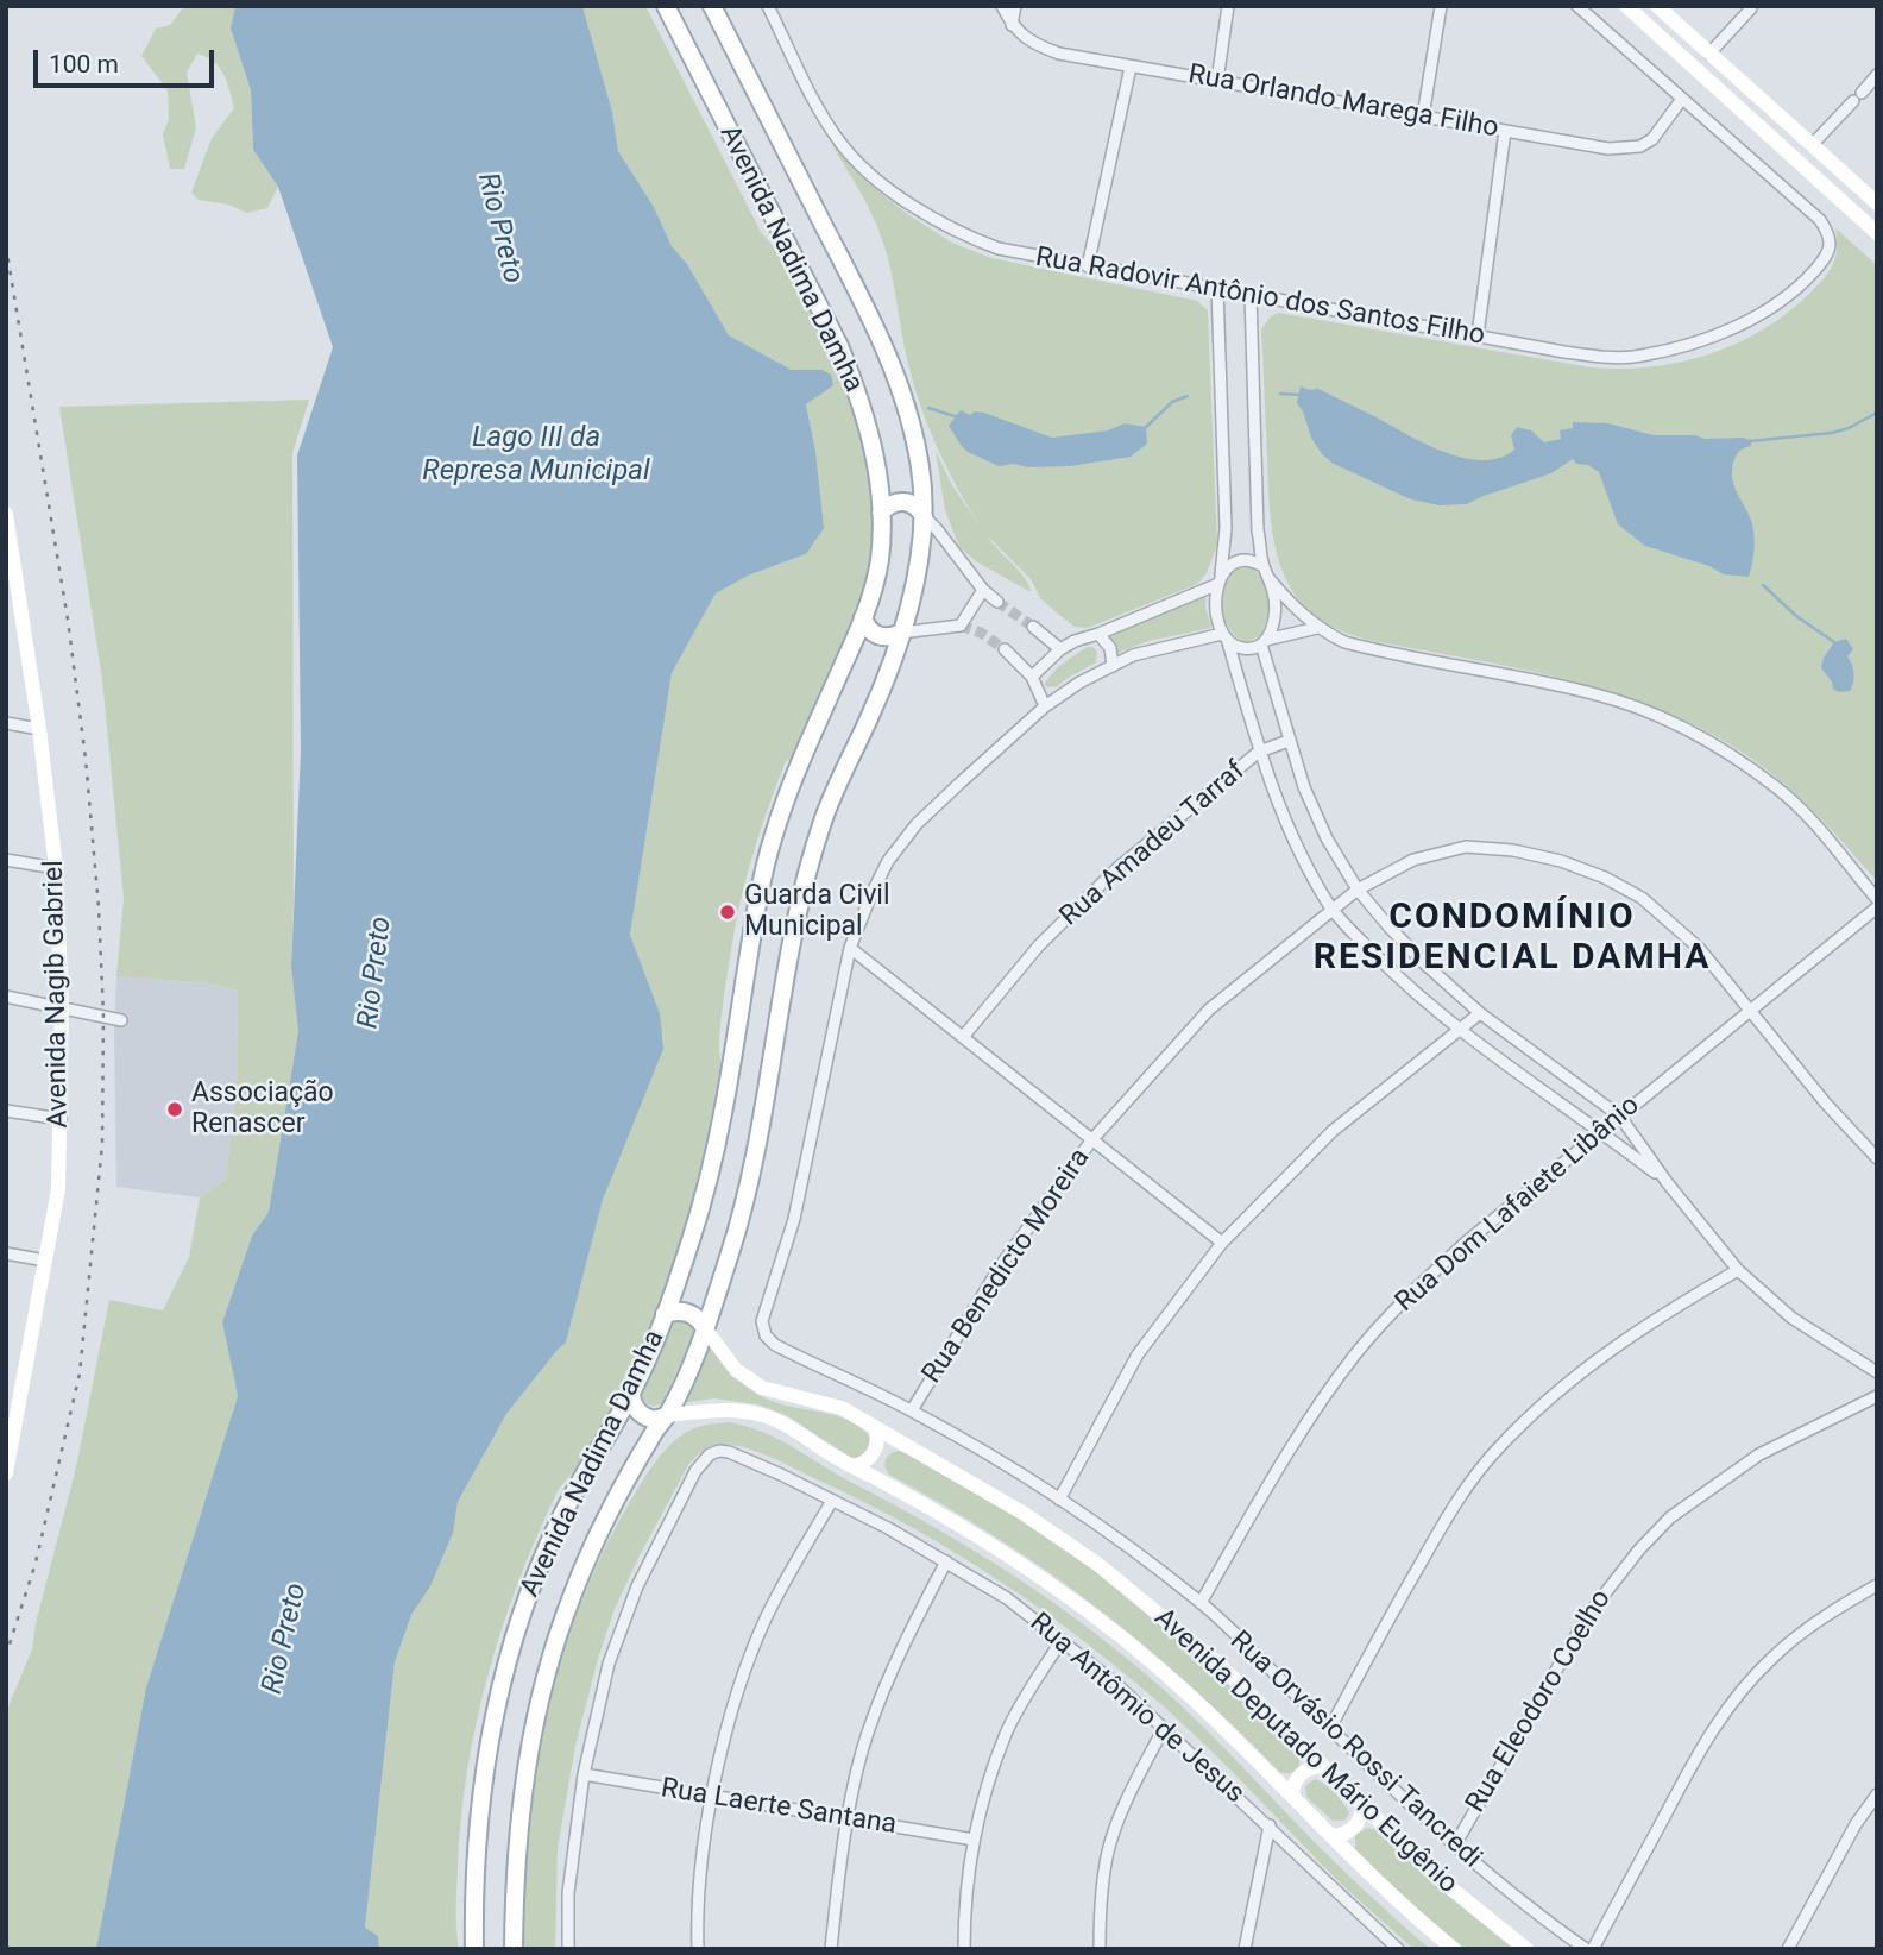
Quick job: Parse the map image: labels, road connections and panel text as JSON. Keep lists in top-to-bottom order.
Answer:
{
  "streets": {
    "main road": ["Avenida Nadima Damha"],
    "street": [
      "Rua Orlando Marega Filho",
      "Rua Radovir Antônio dos Santos Filho",
      "Rua Amadeu Tarraf",
      "Avenida Nagib Gabriel",
      "Rua Dom Lafaiete Libânio",
      "Rua Benedicto Moreira",
      "Rua Eleodoro Coelho",
      "Rua Antômio de Jesus",
      "Rua Orvásio Rossi Tancredi",
      "Avenida Deputado Mário Eugênio",
      "Rua Laerte Santana"
    ]
  },
  "crossings": [
    ["Rua Orlando Marega Filho", "Rua Radovir Antônio dos Santos Filho"],
    ["Avenida Nadima Damha", "Avenida Deputado Mário Eugênio"],
    ["Rua Dom Lafaiete Libânio", "Rua Benedicto Moreira"],
    ["Rua Dom Lafaiete Libânio", "Rua Orvásio Rossi Tancredi"],
    ["Rua Benedicto Moreira", "Rua Orvásio Rossi Tancredi"],
    ["Rua Eleodoro Coelho", "Rua Orvásio Rossi Tancredi"],
    ["Rua Antômio de Jesus", "Rua Laerte Santana"]
  ],
  "districts": ["CONDOMÍNIO RESIDENCIAL DAMHA"],
  "water": ["Rio Preto", "Lago III da Represa Municipal"],
  "places": ["Guarda Civil Municipal", "Associação Renascer"],
  "scale_bar": "100 m"
}
